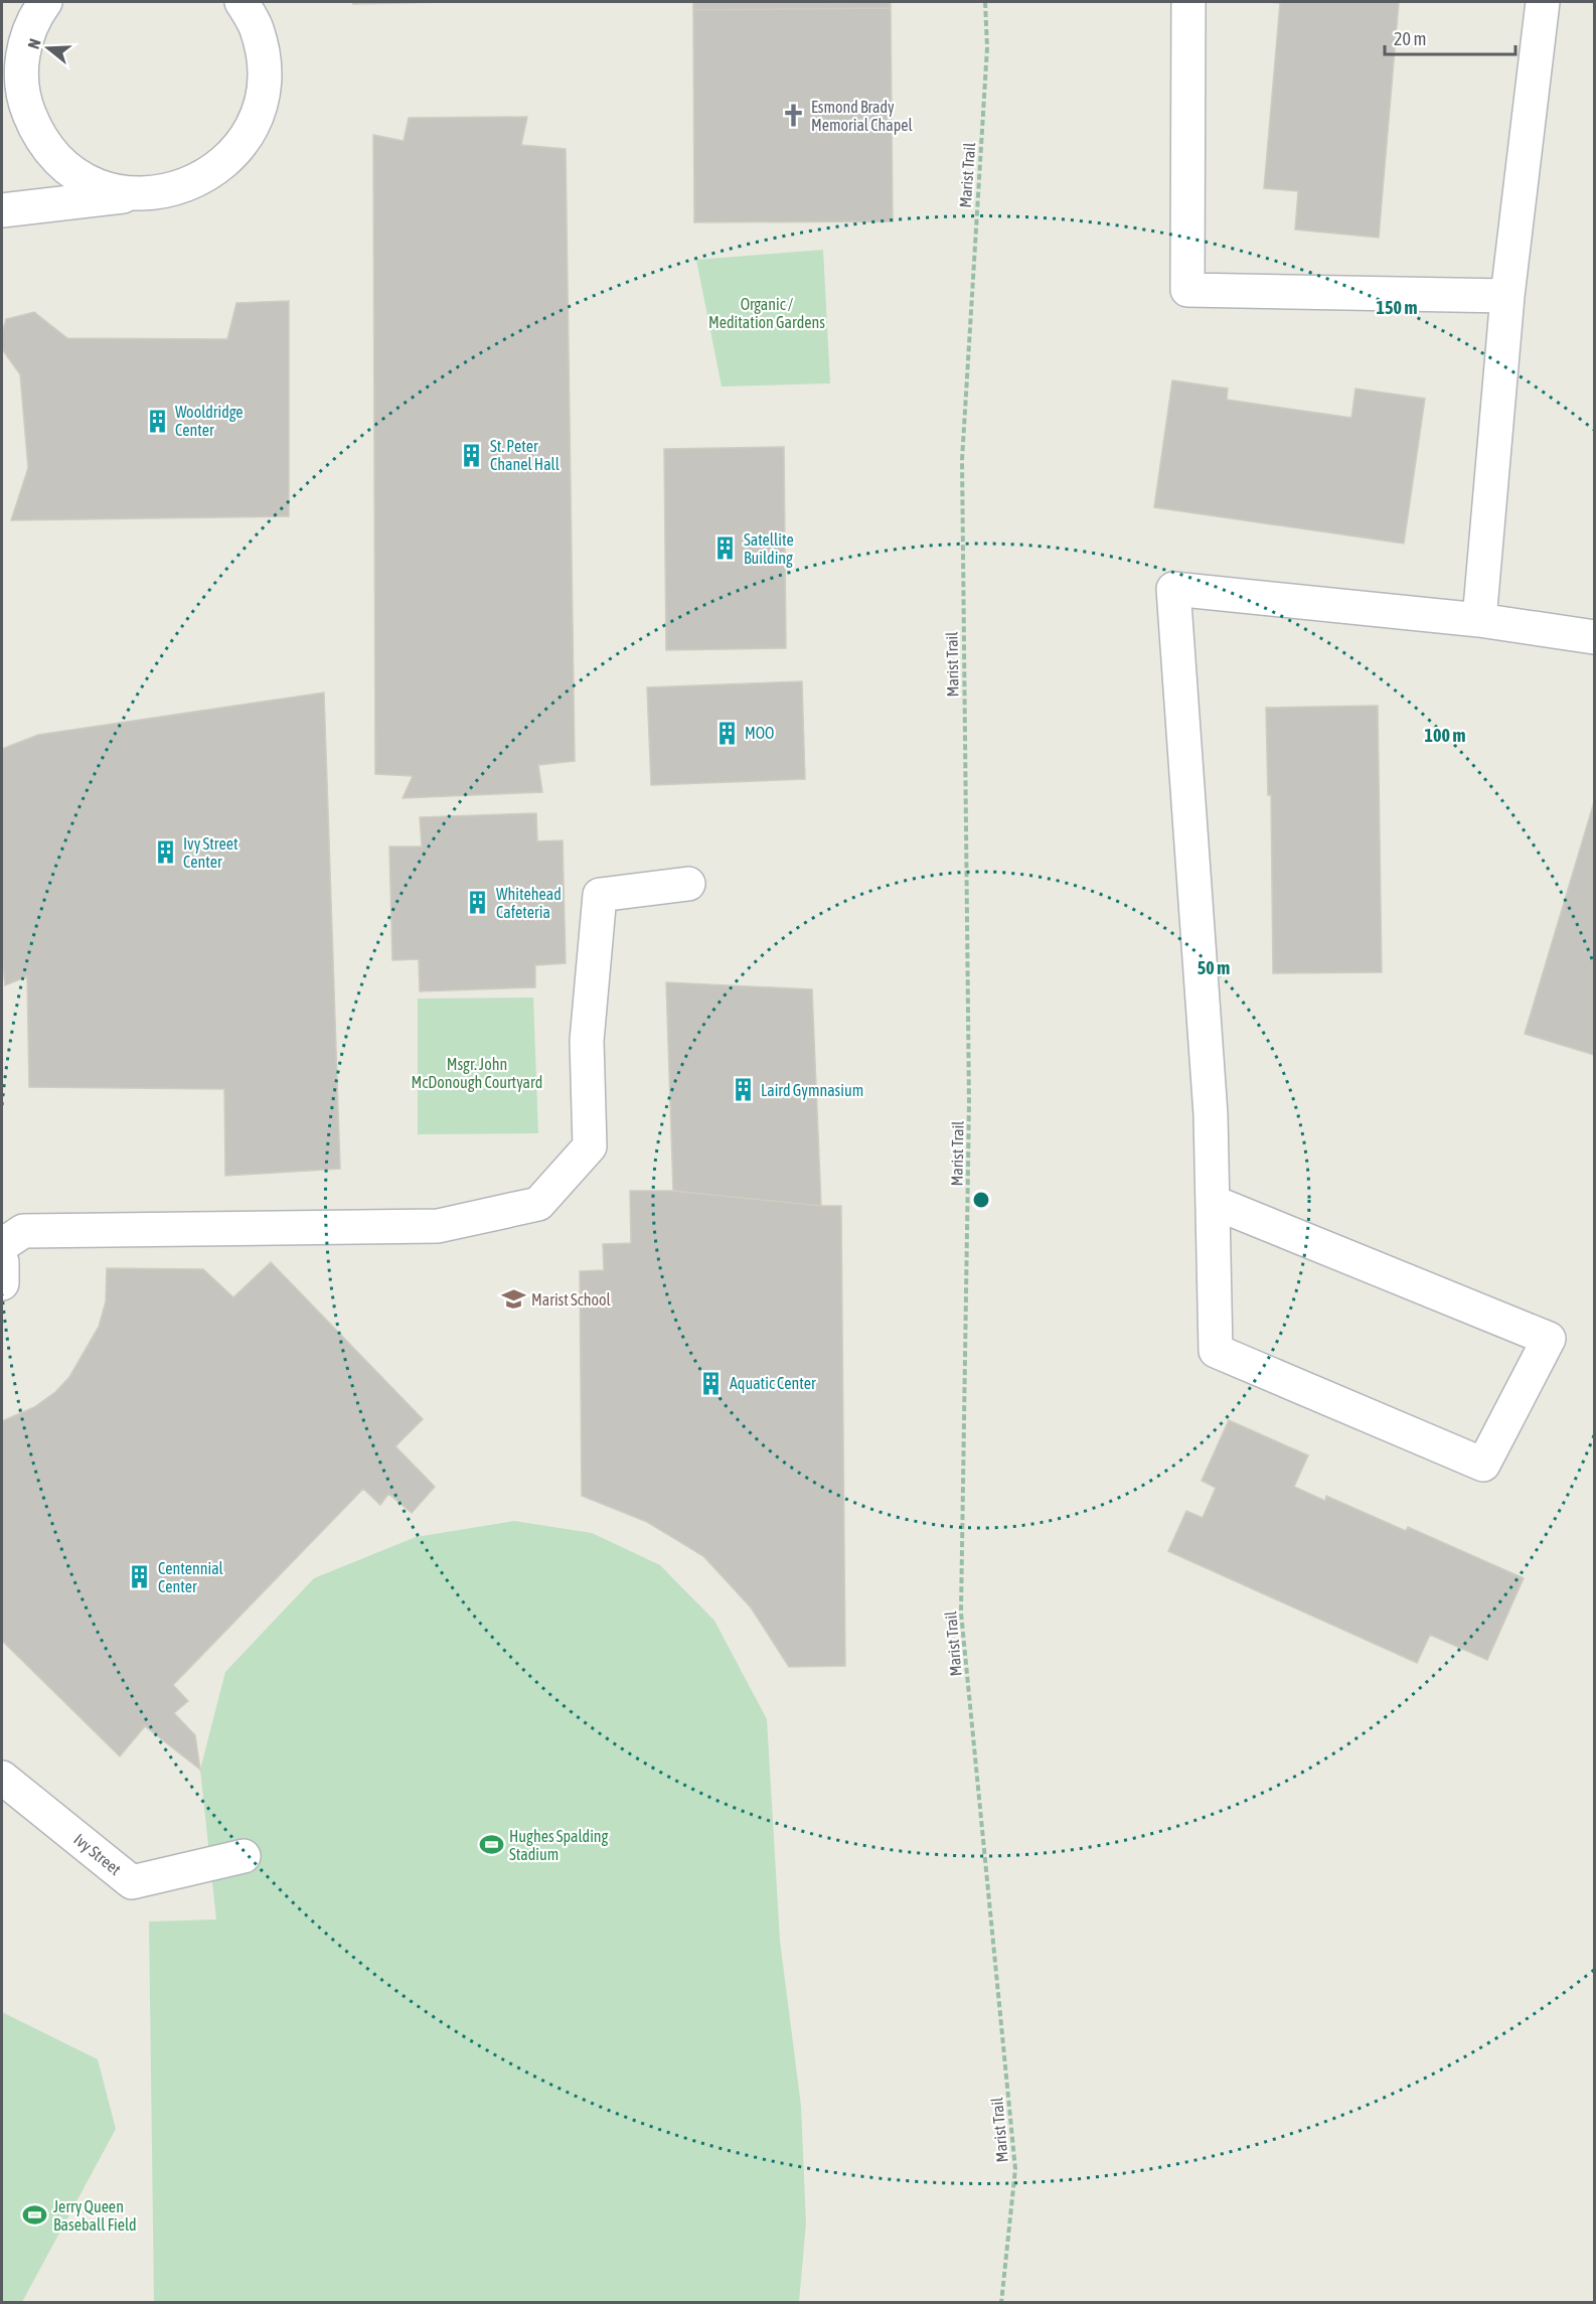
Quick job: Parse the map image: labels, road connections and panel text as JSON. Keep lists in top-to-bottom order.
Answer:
{
  "streets": {
    "street": ["Ivy Street"],
    "path": ["Marist Trail"]
  },
  "parks": ["Organic / Meditation Gardens", "Msgr. John McDonough Courtyard"],
  "places": {
    "church": ["Esmond Brady Memorial Chapel"],
    "building": [
      "Wooldridge Center",
      "St. Peter Chanel Hall",
      "Satellite Building",
      "MOO",
      "Ivy Street Center",
      "Whitehead Cafeteria",
      "Laird Gymnasium",
      "Aquatic Center",
      "Centennial Center"
    ],
    "school or university": ["Marist School"],
    "sports": ["Hughes Spalding Stadium", "Jerry Queen Baseball Field"]
  },
  "scale_bar": "20 m",
  "north": "left",
  "rings": ["150 m", "100 m", "50 m"]
}
